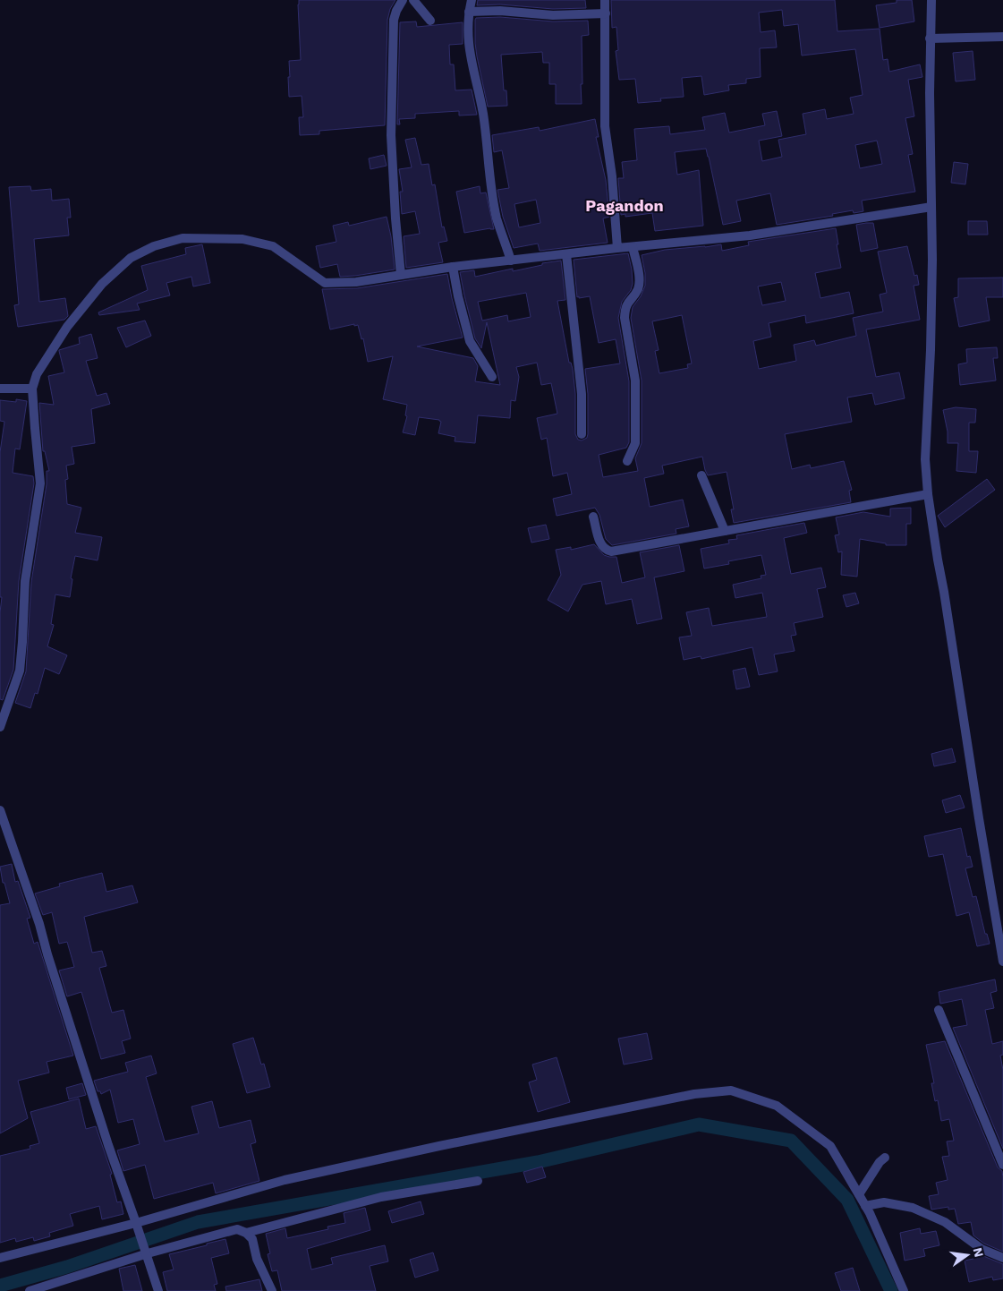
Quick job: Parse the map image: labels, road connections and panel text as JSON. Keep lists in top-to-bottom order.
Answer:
{
  "districts": ["Pagandon"],
  "north": "right"
}
